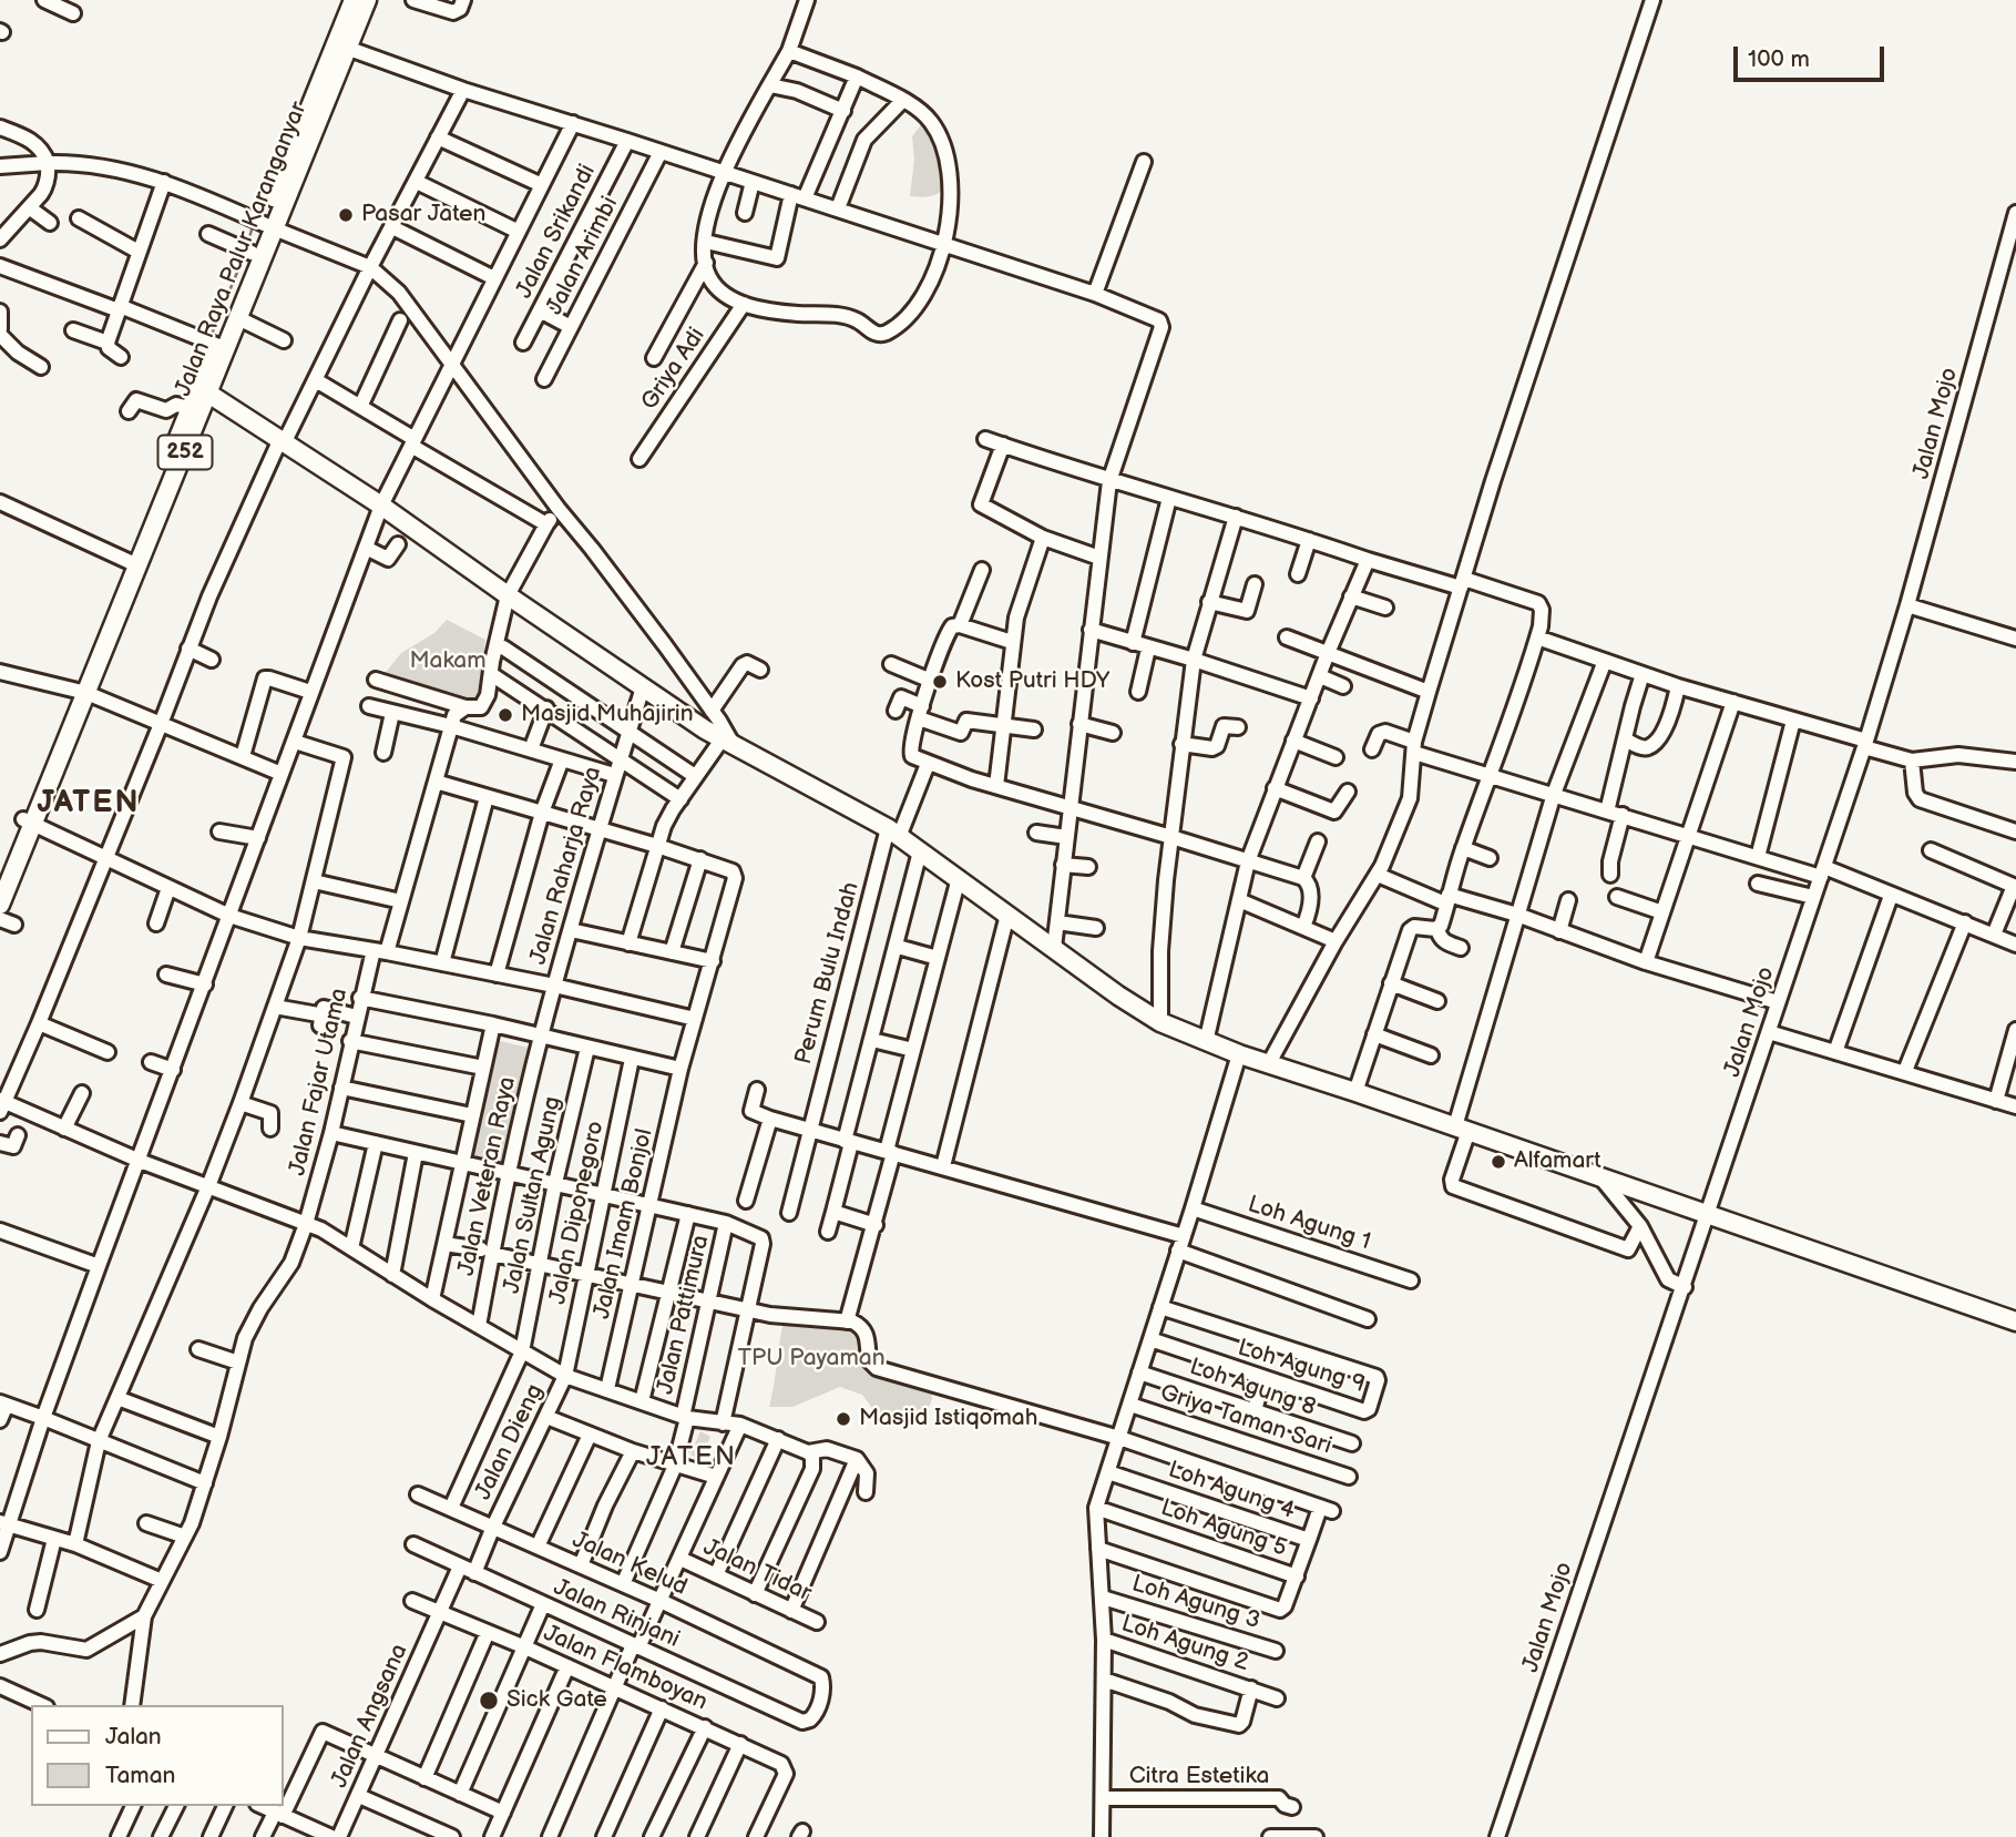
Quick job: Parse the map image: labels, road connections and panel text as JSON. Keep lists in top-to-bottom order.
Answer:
{
  "streets": {
    "main road": ["Jalan Raya Palur Karanganyar", "252"],
    "street": [
      "Jalan Srikandi",
      "Jalan Arimbi",
      "Griya Adi",
      "Jalan Mojo",
      "Jalan Raharja Raya",
      "Perum Bulu Indah",
      "Jalan Fajar Utama",
      "Jalan Veteran Raya",
      "Jalan Sultan Agung",
      "Jalan Diponegoro",
      "Jalan Imam Bonjol",
      "Loh Agung 1",
      "Jalan Pattimura",
      "Loh Agung 9",
      "Loh Agung 8",
      "Griya Taman Sari",
      "Jalan Dieng",
      "Loh Agung 4",
      "Loh Agung 5",
      "Jalan Kelud",
      "Jalan Tidar",
      "Loh Agung 3",
      "Jalan Rinjani",
      "Loh Agung 2",
      "Jalan Flamboyan",
      "Jalan Angsana",
      "Citra Estetika"
    ]
  },
  "crossings": [
    ["Jalan Raharja Raya", "Jalan Veteran Raya"],
    ["Jalan Sultan Agung", "Jalan Kelud"],
    ["Jalan Diponegoro", "Jalan Dieng"],
    ["Jalan Pattimura", "Jalan Kelud"],
    ["Jalan Dieng", "Jalan Kelud"],
    ["Jalan Dieng", "Jalan Rinjani"],
    ["Jalan Kelud", "Jalan Rinjani"],
    ["Jalan Rinjani", "Jalan Angsana"],
    ["Jalan Flamboyan", "Jalan Angsana"]
  ],
  "districts": ["JATEN", "JATEN"],
  "parks": ["Makam", "TPU Payaman"],
  "places": [
    "Pasar Jaten",
    "Kost Putri HDY",
    "Masjid Muhajirin",
    "Alfamart",
    "Masjid Istiqomah",
    "Sick Gate"
  ],
  "legend": ["Jalan", "Taman"],
  "scale_bar": "100 m"
}
